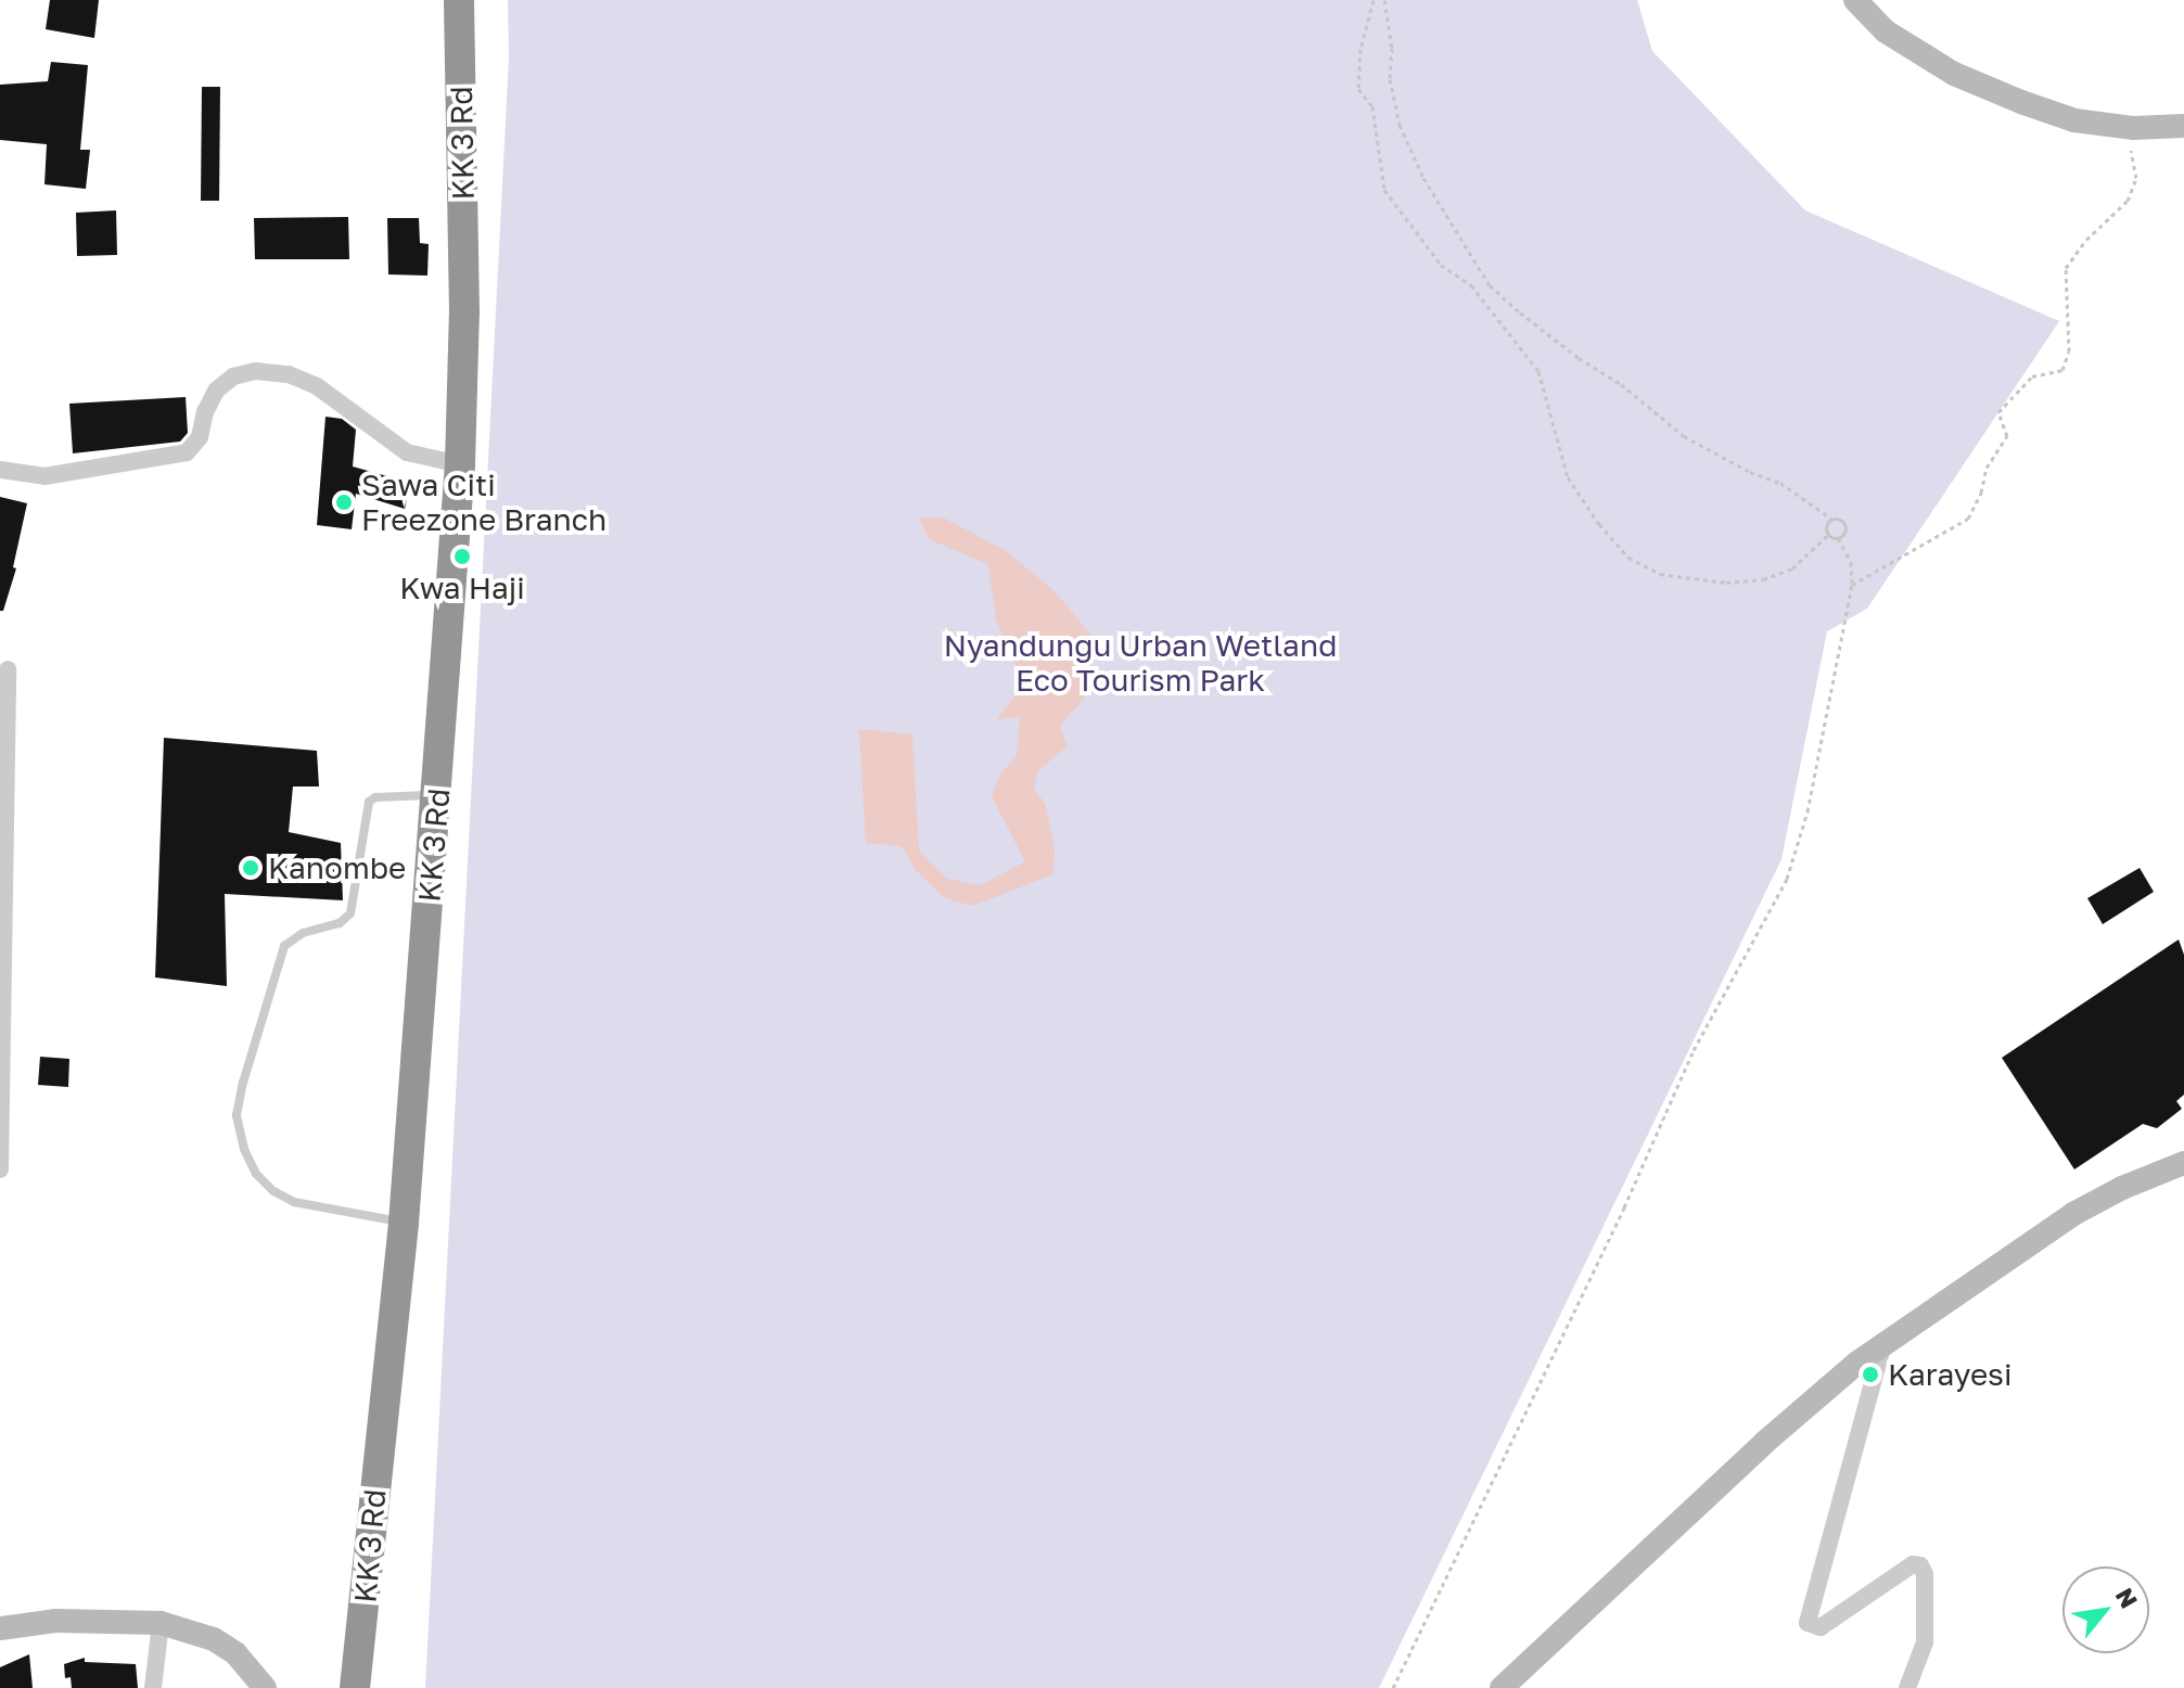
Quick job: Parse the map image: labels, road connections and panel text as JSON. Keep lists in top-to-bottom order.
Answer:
{
  "streets": {
    "highway": ["KK 3 Rd"]
  },
  "parks": ["Nyandungu Urban Wetland Eco Tourism Park"],
  "places": [
    "Sawa Citi Freezone Branch",
    "Kwa Haji",
    "Kanombe",
    "Karayesi"
  ],
  "north": "top right"
}
